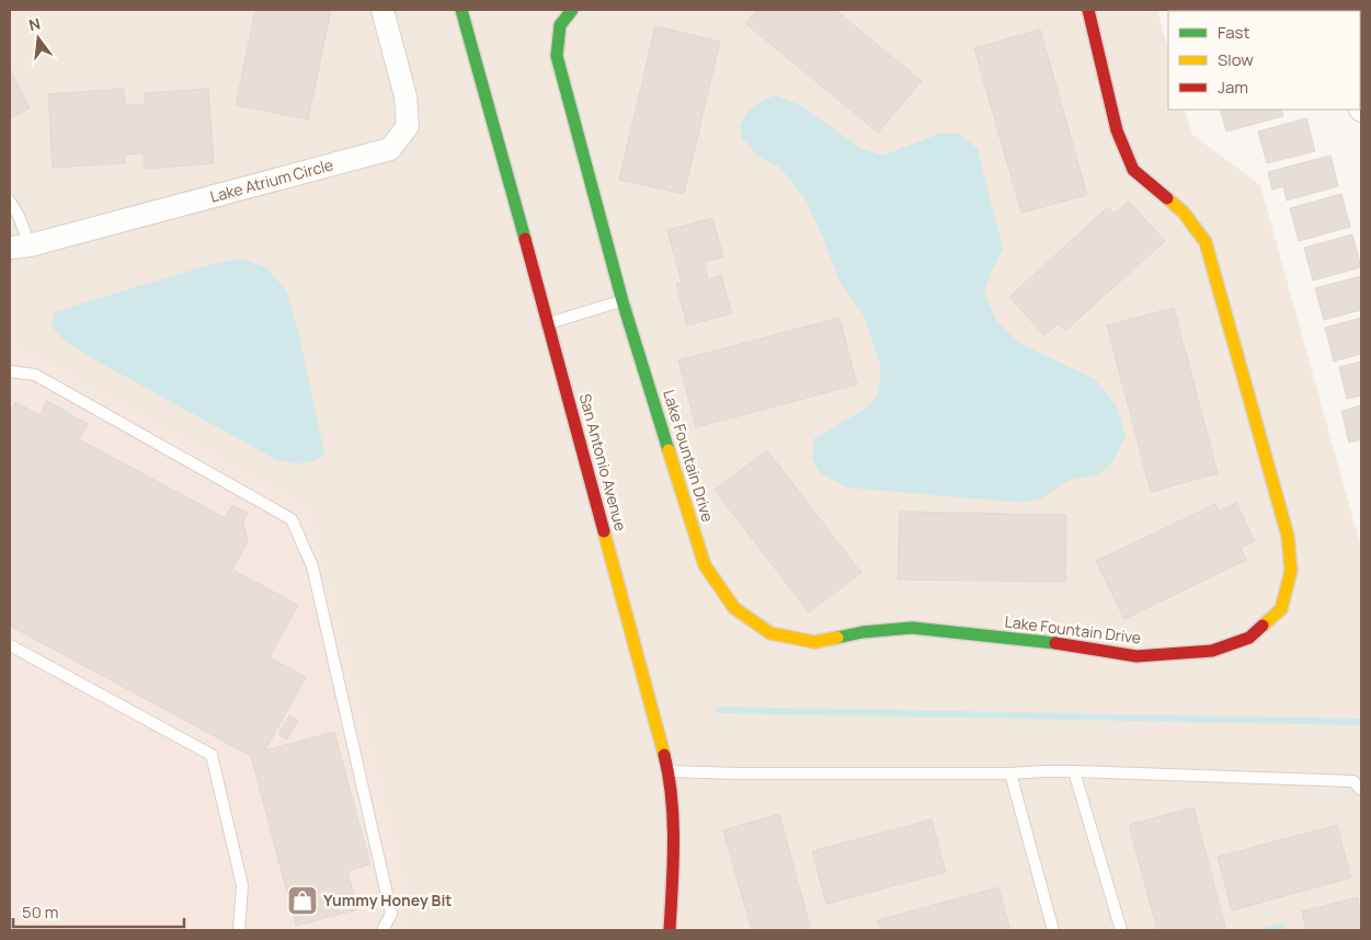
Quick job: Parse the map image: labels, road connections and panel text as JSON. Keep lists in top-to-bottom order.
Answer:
{
  "streets": {
    "street": ["Lake Atrium Circle", "Lake Fountain Drive", "San Antonio Avenue"]
  },
  "places": {
    "shop": ["Yummy Honey Bit"]
  },
  "legend": ["Fast", "Slow", "Jam"],
  "scale_bar": "50 m",
  "north": "top"
}
